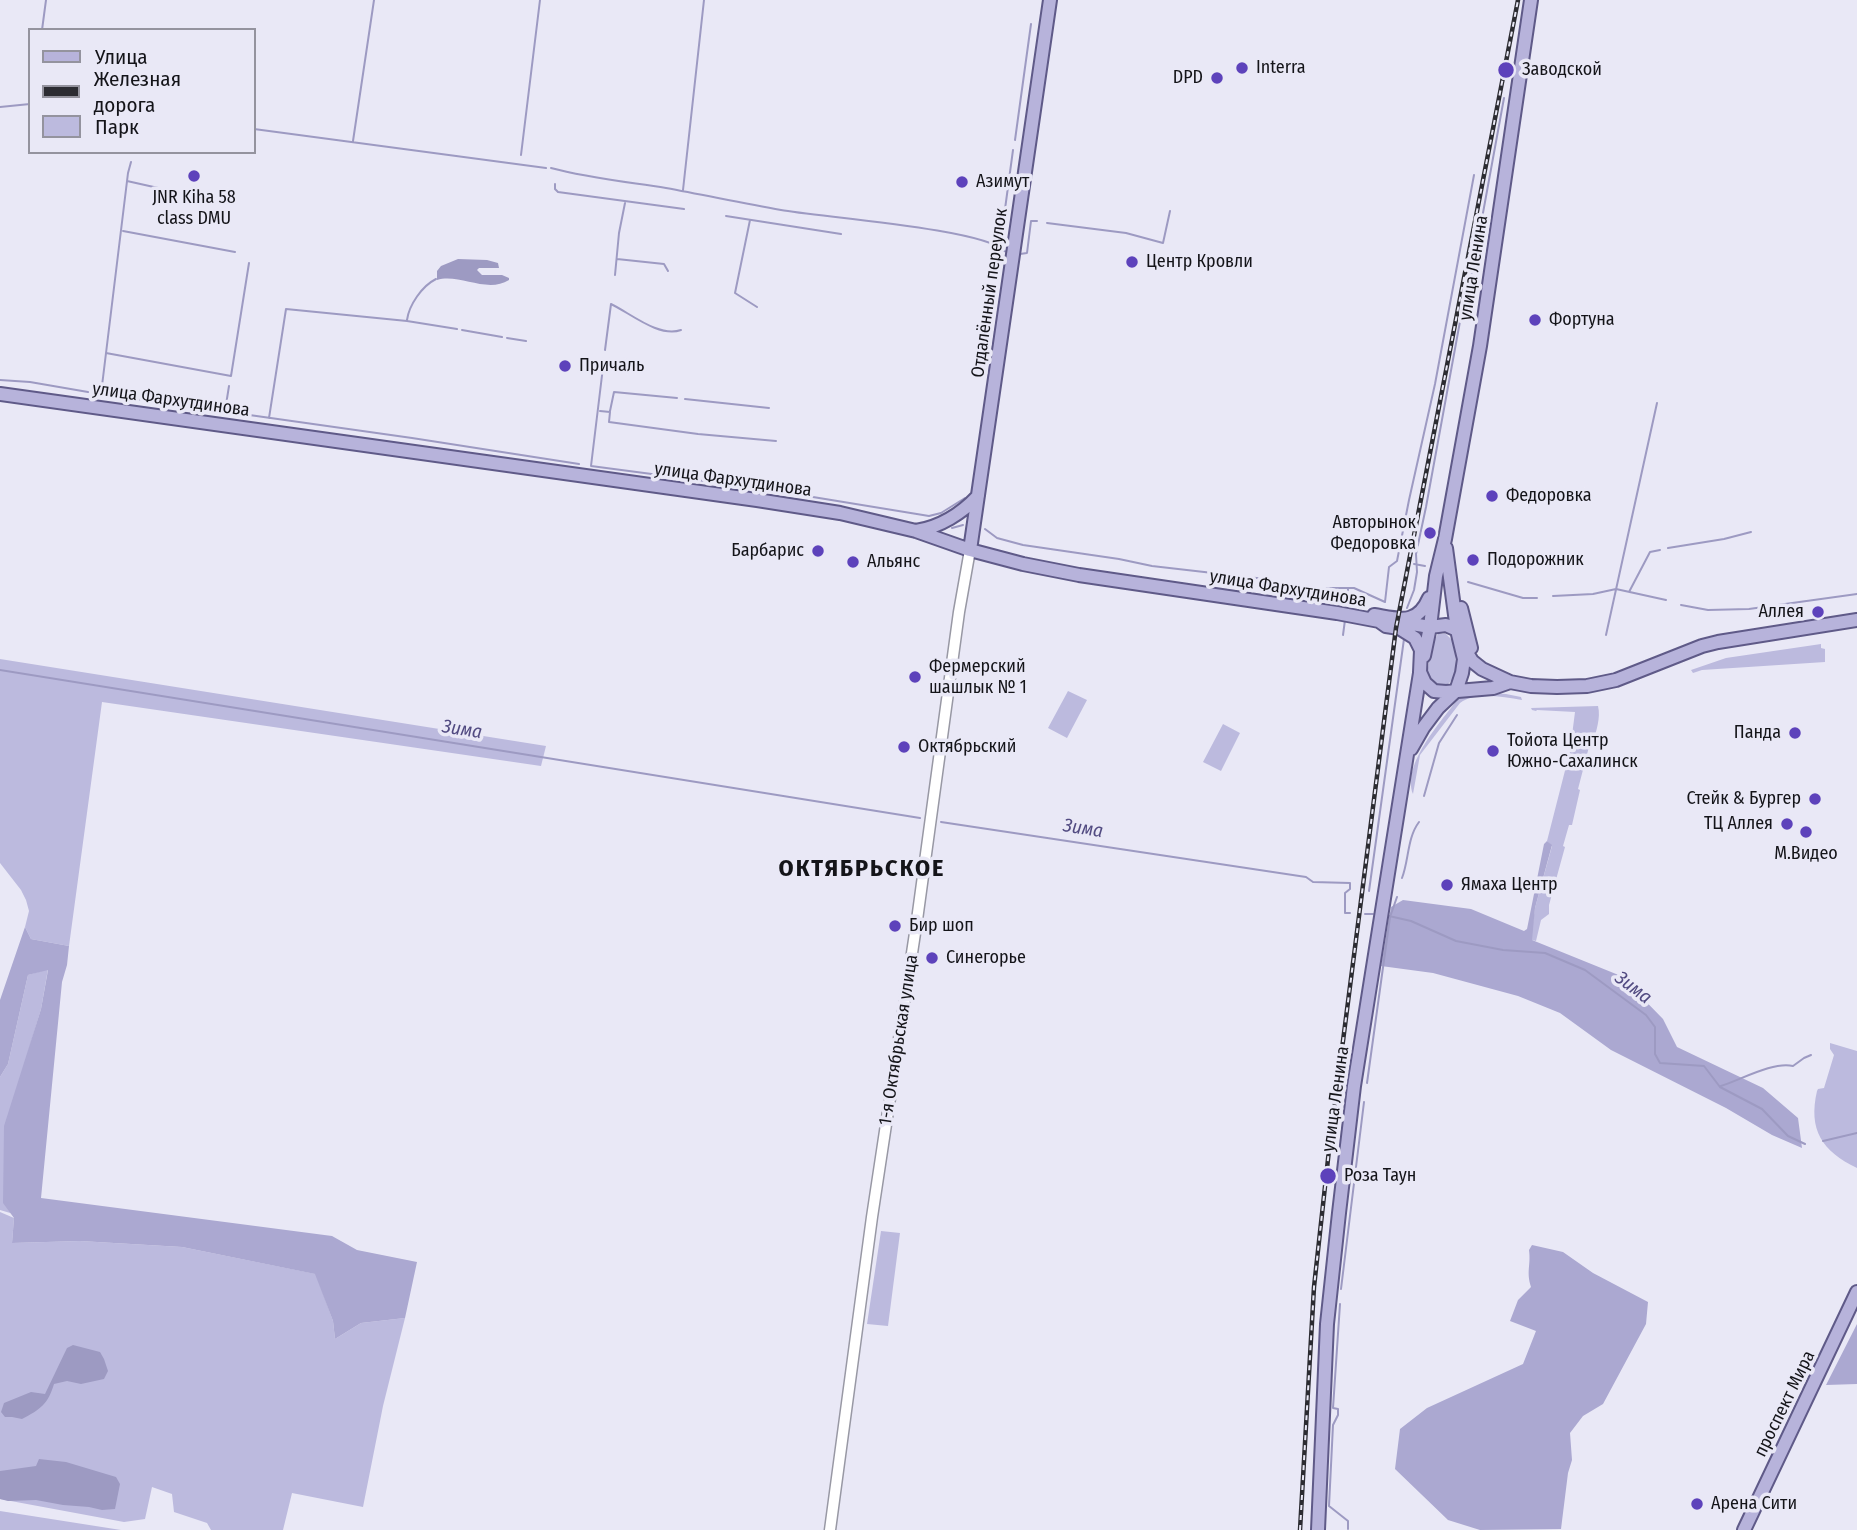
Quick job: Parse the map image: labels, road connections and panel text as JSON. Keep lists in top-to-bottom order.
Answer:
{
  "streets": {
    "main road": [
      "улица Ленина",
      "Отдалённый переулок",
      "улица Фархутдинова",
      "проспект Мира"
    ],
    "street": ["1-я Октябрьская улица"]
  },
  "crossings": [
    ["улица Ленина", "улица Фархутдинова"],
    ["Отдалённый переулок", "улица Фархутдинова"],
    ["Отдалённый переулок", "1-я Октябрьская улица"],
    ["улица Фархутдинова", "1-я Октябрьская улица"]
  ],
  "districts": ["ОКТЯБРЬСКОЕ"],
  "water": ["Зима"],
  "places": [
    "Interra",
    "Заводской",
    "DPD",
    "JNR Kiha 58 class DMU",
    "Азимут",
    "Центр Кровли",
    "Фортуна",
    "Причаль",
    "Федоровка",
    "Авторынок Федоровка",
    "Барбарис",
    "Подорожник",
    "Альянс",
    "Аллея",
    "Фермерский шашлык № 1",
    "Панда",
    "Октябрьский",
    "Тойота Центр Южно-Сахалинск",
    "Стейк & Бургер",
    "ТЦ Аллея",
    "М.Видео",
    "Ямаха Центр",
    "Бир шоп",
    "Синегорье",
    "Роза Таун",
    "Арена Сити"
  ],
  "legend": ["Улица", "Железная дорога", "Парк"]
}
